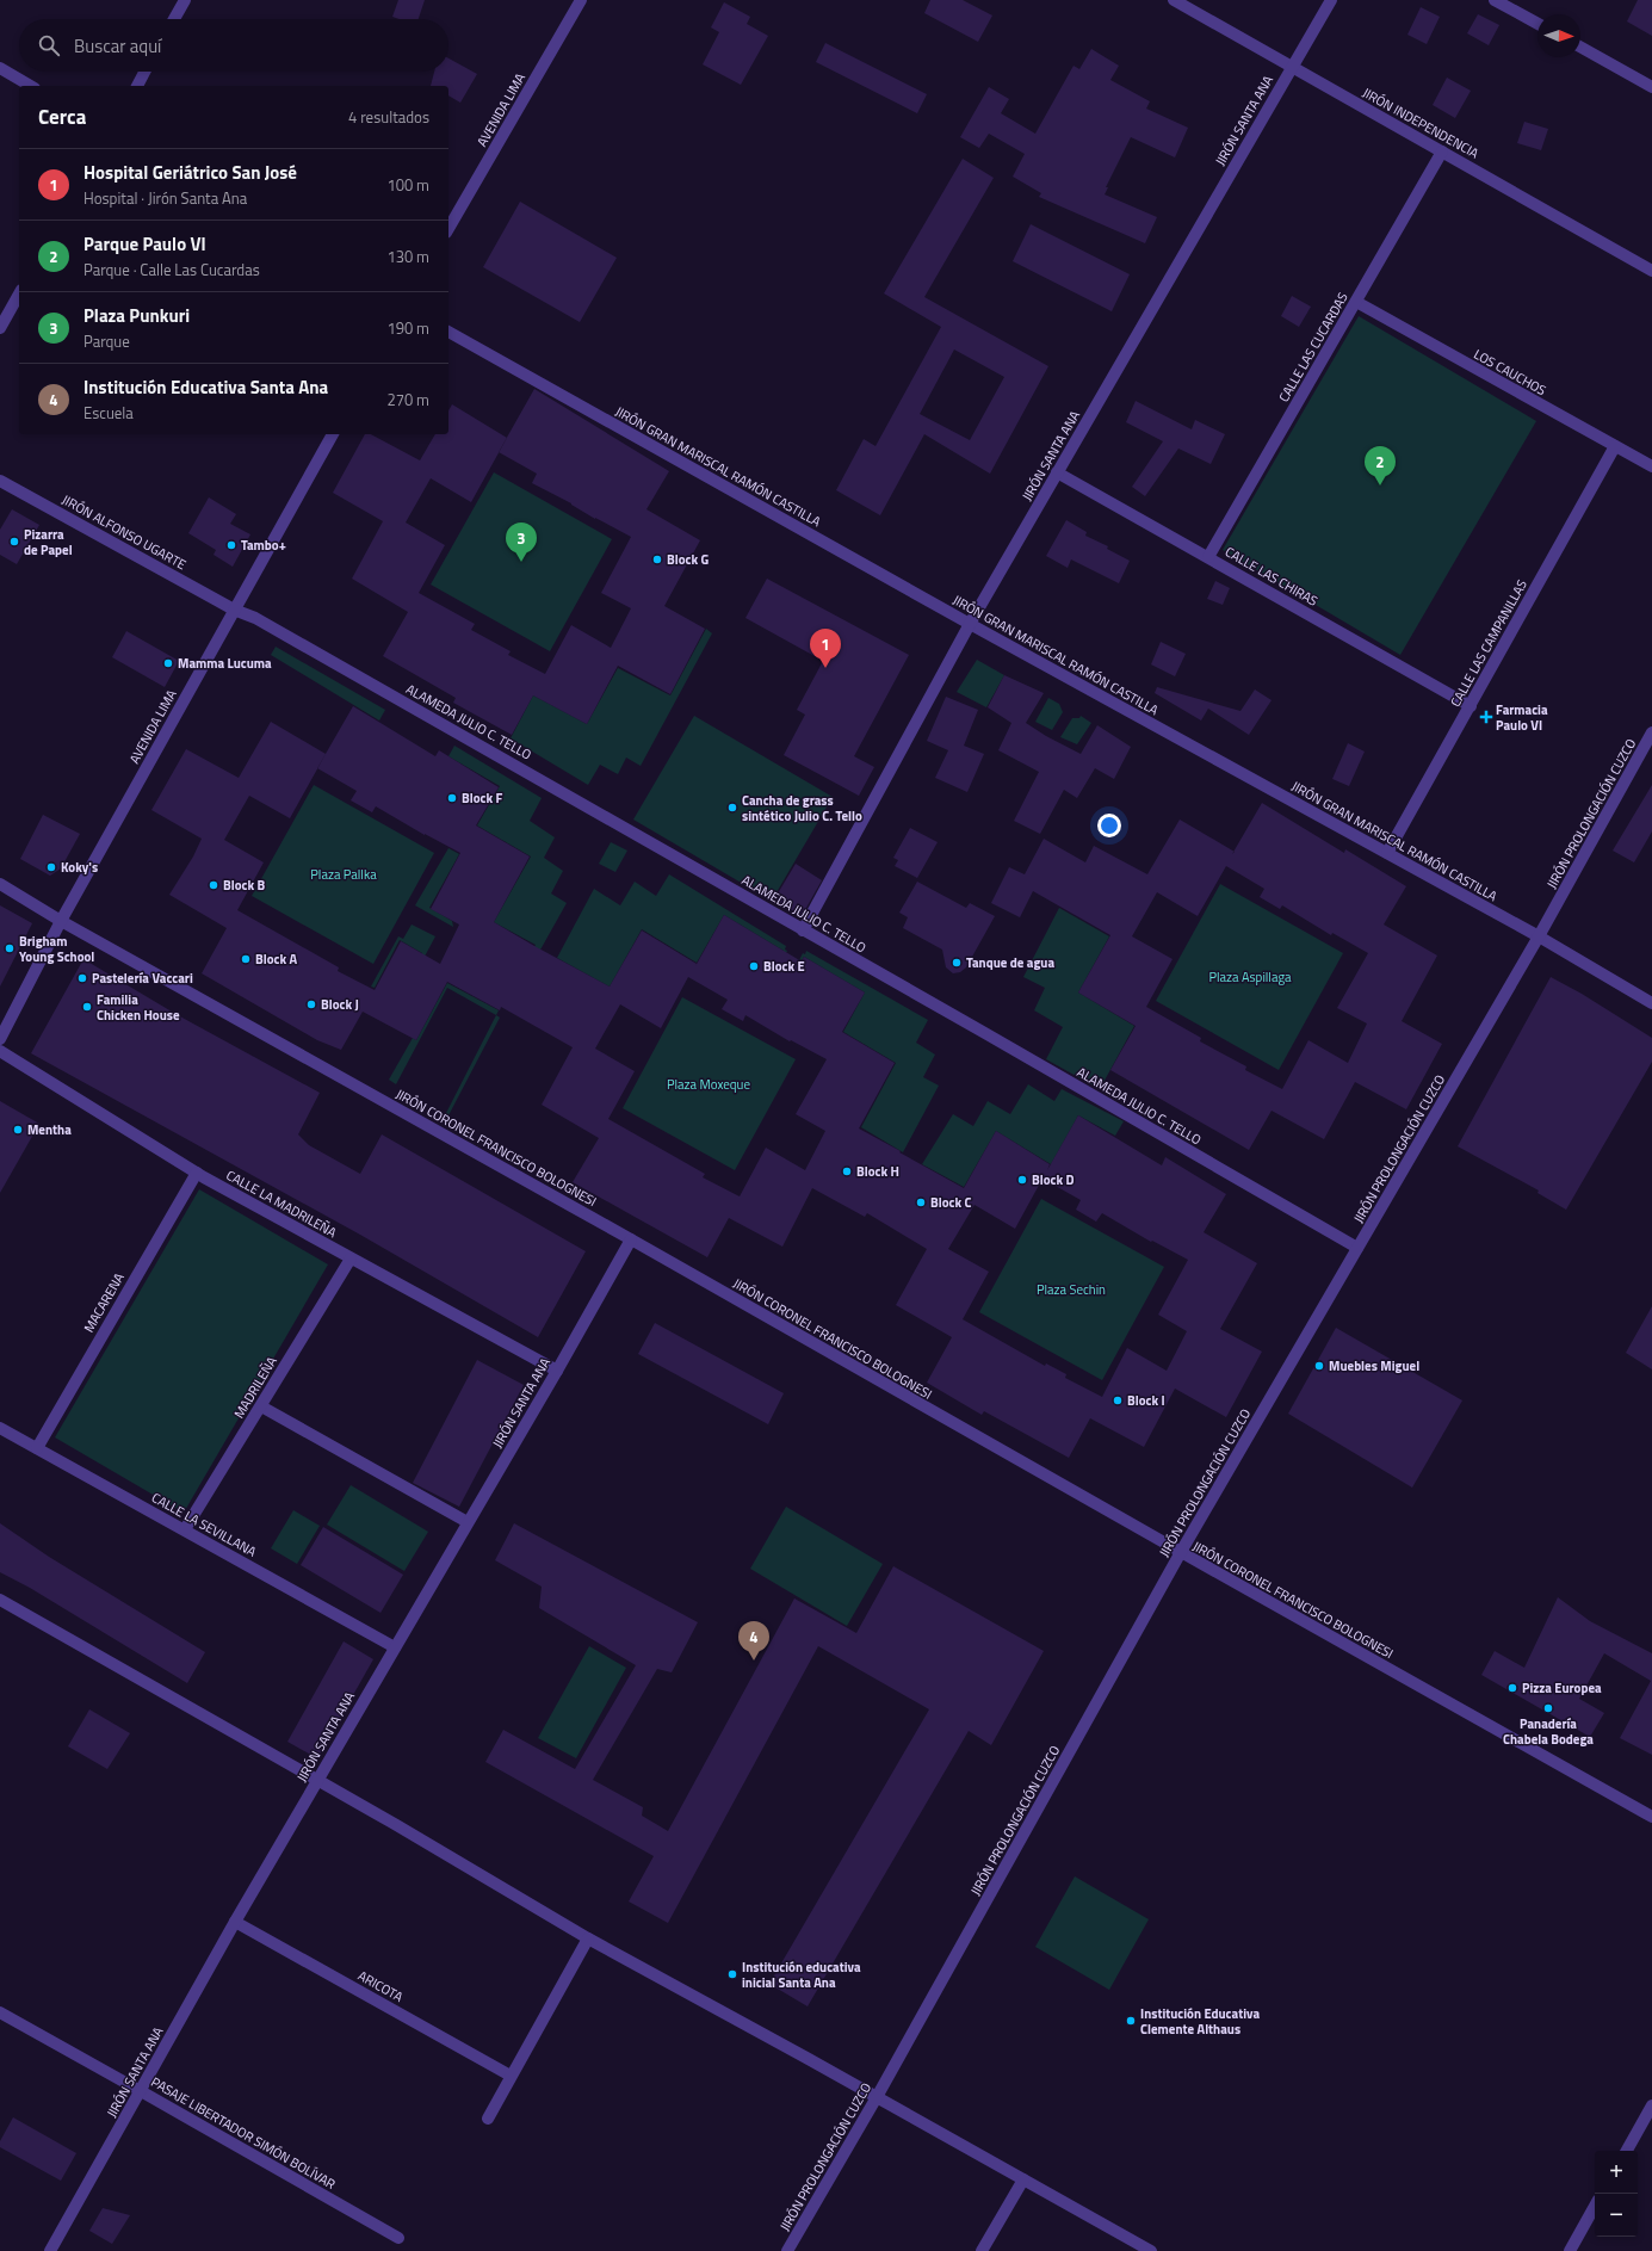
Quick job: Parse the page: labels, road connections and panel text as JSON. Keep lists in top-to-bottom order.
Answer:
{
  "streets": {
    "street": [
      "AVENIDA LIMA",
      "JIRÓN SANTA ANA",
      "JIRÓN INDEPENDENCIA",
      "CALLE LAS CUCARDAS",
      "LOS CAUCHOS",
      "JIRÓN GRAN MARISCAL RAMÓN CASTILLA",
      "JIRÓN ALFONSO UGARTE",
      "CALLE LAS CHIRAS",
      "CALLE LAS CAMPANILLAS",
      "ALAMEDA JULIO C. TELLO",
      "JIRÓN PROLONGACIÓN CUZCO",
      "JIRÓN CORONEL FRANCISCO BOLOGNESI",
      "CALLE LA MADRILEÑA",
      "MACARENA",
      "MADRILEÑA",
      "CALLE LA SEVILLANA",
      "ARICOTA",
      "PASAJE LIBERTADOR SIMÓN BOLÍVAR"
    ]
  },
  "crossings": [
    ["AVENIDA LIMA", "JIRÓN ALFONSO UGARTE"],
    ["AVENIDA LIMA", "ALAMEDA JULIO C. TELLO"],
    ["AVENIDA LIMA", "JIRÓN CORONEL FRANCISCO BOLOGNESI"],
    ["JIRÓN SANTA ANA", "JIRÓN INDEPENDENCIA"],
    ["JIRÓN SANTA ANA", "JIRÓN GRAN MARISCAL RAMÓN CASTILLA"],
    ["JIRÓN SANTA ANA", "CALLE LAS CHIRAS"],
    ["JIRÓN SANTA ANA", "ALAMEDA JULIO C. TELLO"],
    ["JIRÓN SANTA ANA", "JIRÓN CORONEL FRANCISCO BOLOGNESI"],
    ["JIRÓN SANTA ANA", "CALLE LA MADRILEÑA"],
    ["JIRÓN SANTA ANA", "CALLE LA SEVILLANA"],
    ["JIRÓN SANTA ANA", "ARICOTA"],
    ["JIRÓN SANTA ANA", "PASAJE LIBERTADOR SIMÓN BOLÍVAR"],
    ["JIRÓN INDEPENDENCIA", "CALLE LAS CUCARDAS"],
    ["CALLE LAS CUCARDAS", "LOS CAUCHOS"],
    ["CALLE LAS CUCARDAS", "CALLE LAS CHIRAS"],
    ["LOS CAUCHOS", "CALLE LAS CAMPANILLAS"],
    ["JIRÓN GRAN MARISCAL RAMÓN CASTILLA", "CALLE LAS CAMPANILLAS"],
    ["JIRÓN GRAN MARISCAL RAMÓN CASTILLA", "JIRÓN PROLONGACIÓN CUZCO"],
    ["JIRÓN ALFONSO UGARTE", "ALAMEDA JULIO C. TELLO"],
    ["CALLE LAS CHIRAS", "CALLE LAS CAMPANILLAS"],
    ["ALAMEDA JULIO C. TELLO", "JIRÓN PROLONGACIÓN CUZCO"],
    ["JIRÓN PROLONGACIÓN CUZCO", "JIRÓN CORONEL FRANCISCO BOLOGNESI"],
    ["CALLE LA MADRILEÑA", "MACARENA"],
    ["CALLE LA MADRILEÑA", "MADRILEÑA"],
    ["MACARENA", "CALLE LA SEVILLANA"],
    ["MADRILEÑA", "CALLE LA SEVILLANA"]
  ],
  "parks": [
    "Plaza Pallka",
    "Plaza Aspillaga",
    "Plaza Moxeque",
    "Plaza Sechin"
  ],
  "places": {
    "other": [
      "Pizarra de Papel",
      "Tambo+",
      "Block G",
      "Mamma Lucuma",
      "Block F",
      "Cancha de grass sintético Julio C. Tello",
      "Koky's",
      "Block B",
      "Brigham Young School",
      "Block A",
      "Tanque de agua",
      "Block E",
      "Pastelería Vaccari",
      "Block J",
      "Familia Chicken House",
      "Mentha",
      "Block H",
      "Block D",
      "Block C",
      "Muebles Miguel",
      "Block I",
      "Pizza Europea",
      "Panadería Chabela Bodega",
      "Institución educativa inicial Santa Ana",
      "Institución Educativa Clemente Althaus"
    ],
    "health": ["Farmacia Paulo VI"]
  },
  "north": "right",
  "page": {
    "search": "Buscar aquí",
    "heading": ["Cerca", "4 resultados"],
    "list": [
      {
        "mark": "1",
        "name": "Hospital Geriátrico San José",
        "note": "Hospital · Jirón Santa Ana",
        "value": "100 m"
      },
      {
        "mark": "2",
        "name": "Parque Paulo Vl",
        "note": "Parque · Calle Las Cucardas",
        "value": "130 m"
      },
      {
        "mark": "3",
        "name": "Plaza Punkuri",
        "note": "Parque",
        "value": "190 m"
      },
      {
        "mark": "4",
        "name": "Institución Educativa Santa Ana",
        "note": "Escuela",
        "value": "270 m"
      }
    ],
    "pins": [
      "2",
      "3",
      "1",
      "4"
    ],
    "map_buttons": ["+", "−"]
  }
}
